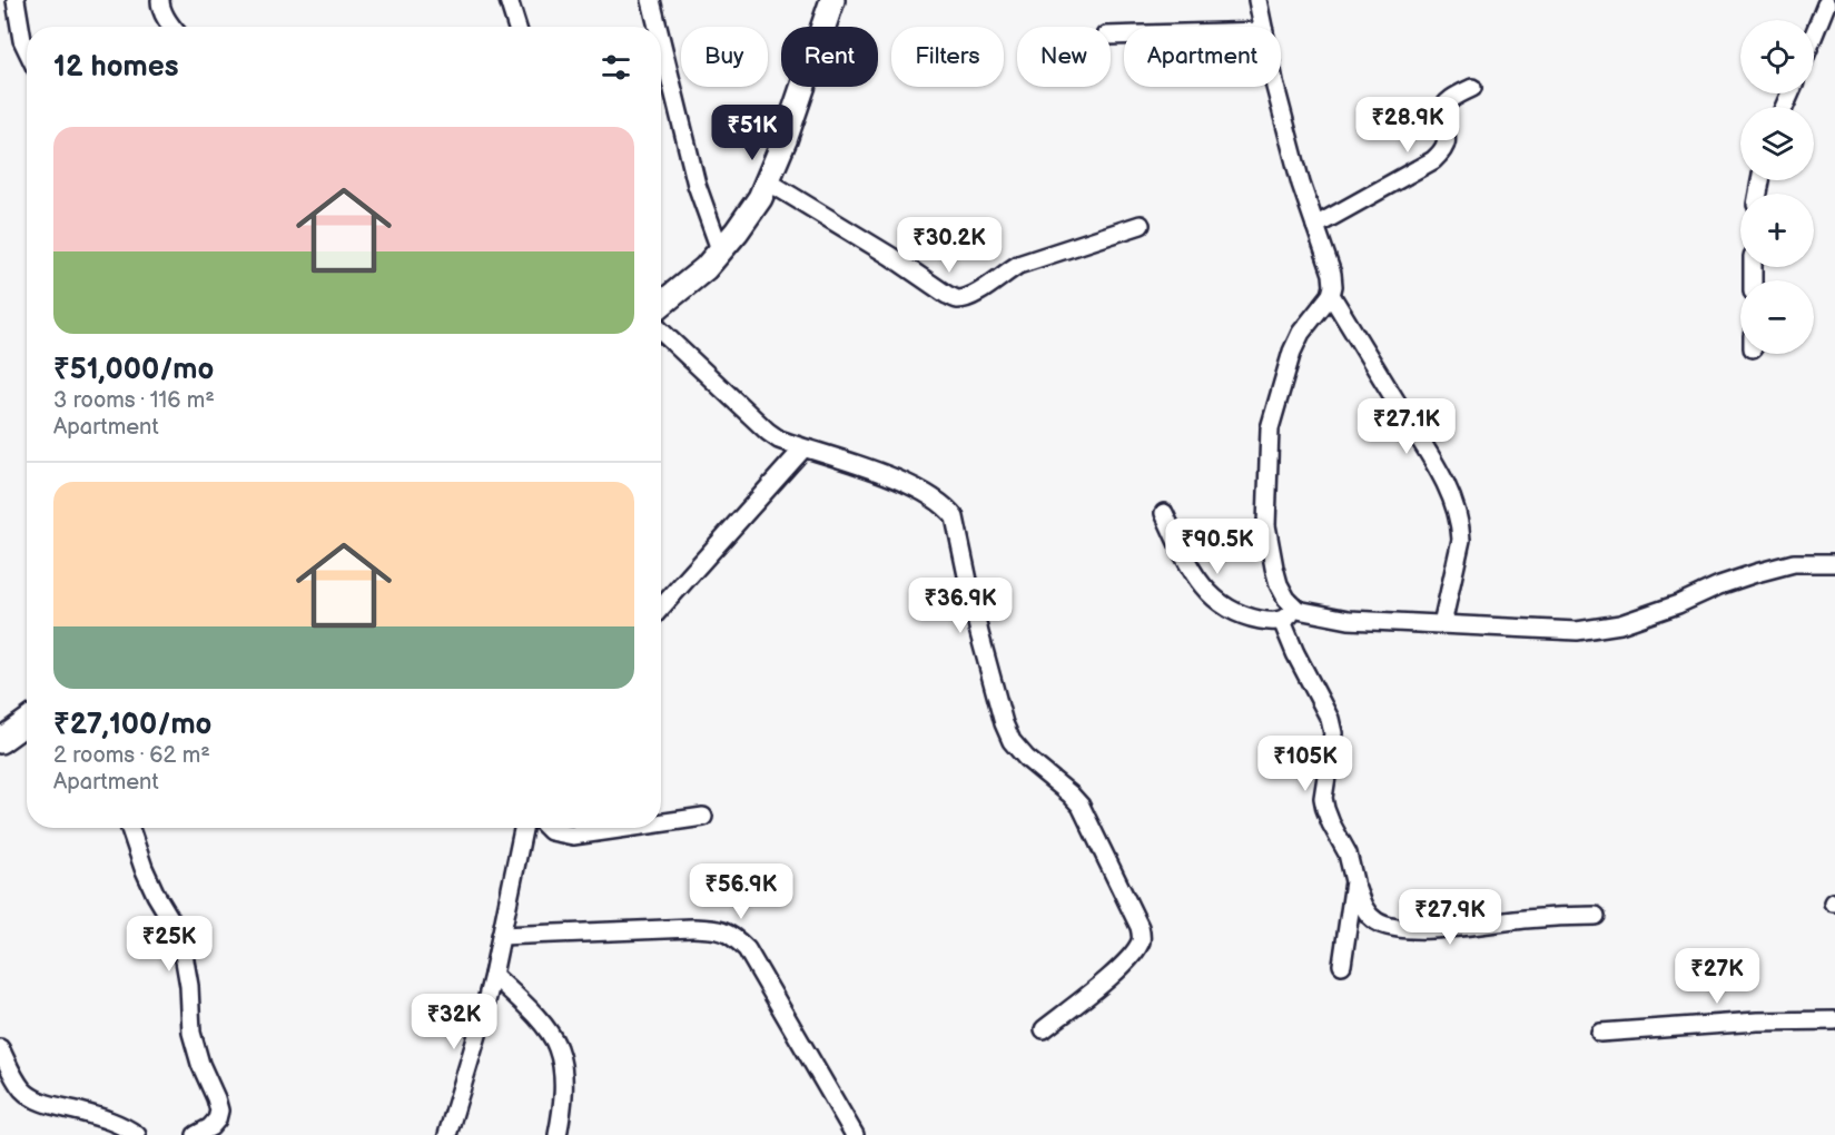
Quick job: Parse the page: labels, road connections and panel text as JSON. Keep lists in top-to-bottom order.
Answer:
{
  "page": {
    "map_buttons": ["+", "−"],
    "chip": [
      "Buy",
      "Rent",
      "Filters",
      "New",
      "Apartment"
    ],
    "heading": "12 homes",
    "price": [
      "₹28.9K",
      "₹51K",
      "₹30.2K",
      "₹27.1K",
      "₹90.5K",
      "₹36.9K",
      "₹105K",
      "₹56.9K",
      "₹27.9K",
      "₹25K",
      "₹27K",
      "₹32K"
    ],
    "list": [
      {
        "name": "₹51,000/mo",
        "note": "3 rooms · 116 m² · Apartment"
      },
      {
        "name": "₹27,100/mo",
        "note": "2 rooms · 62 m² · Apartment"
      }
    ]
  }
}
